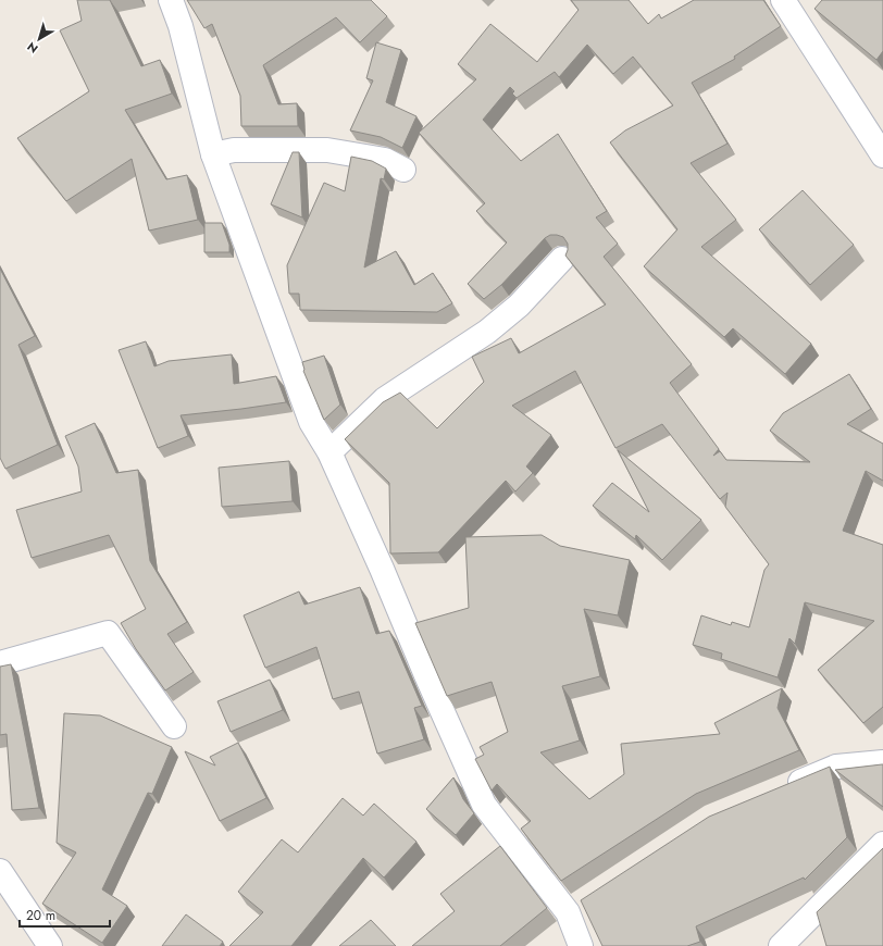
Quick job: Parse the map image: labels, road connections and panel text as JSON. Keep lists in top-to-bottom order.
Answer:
{
  "scale_bar": "20 m",
  "north": "bottom left"
}
